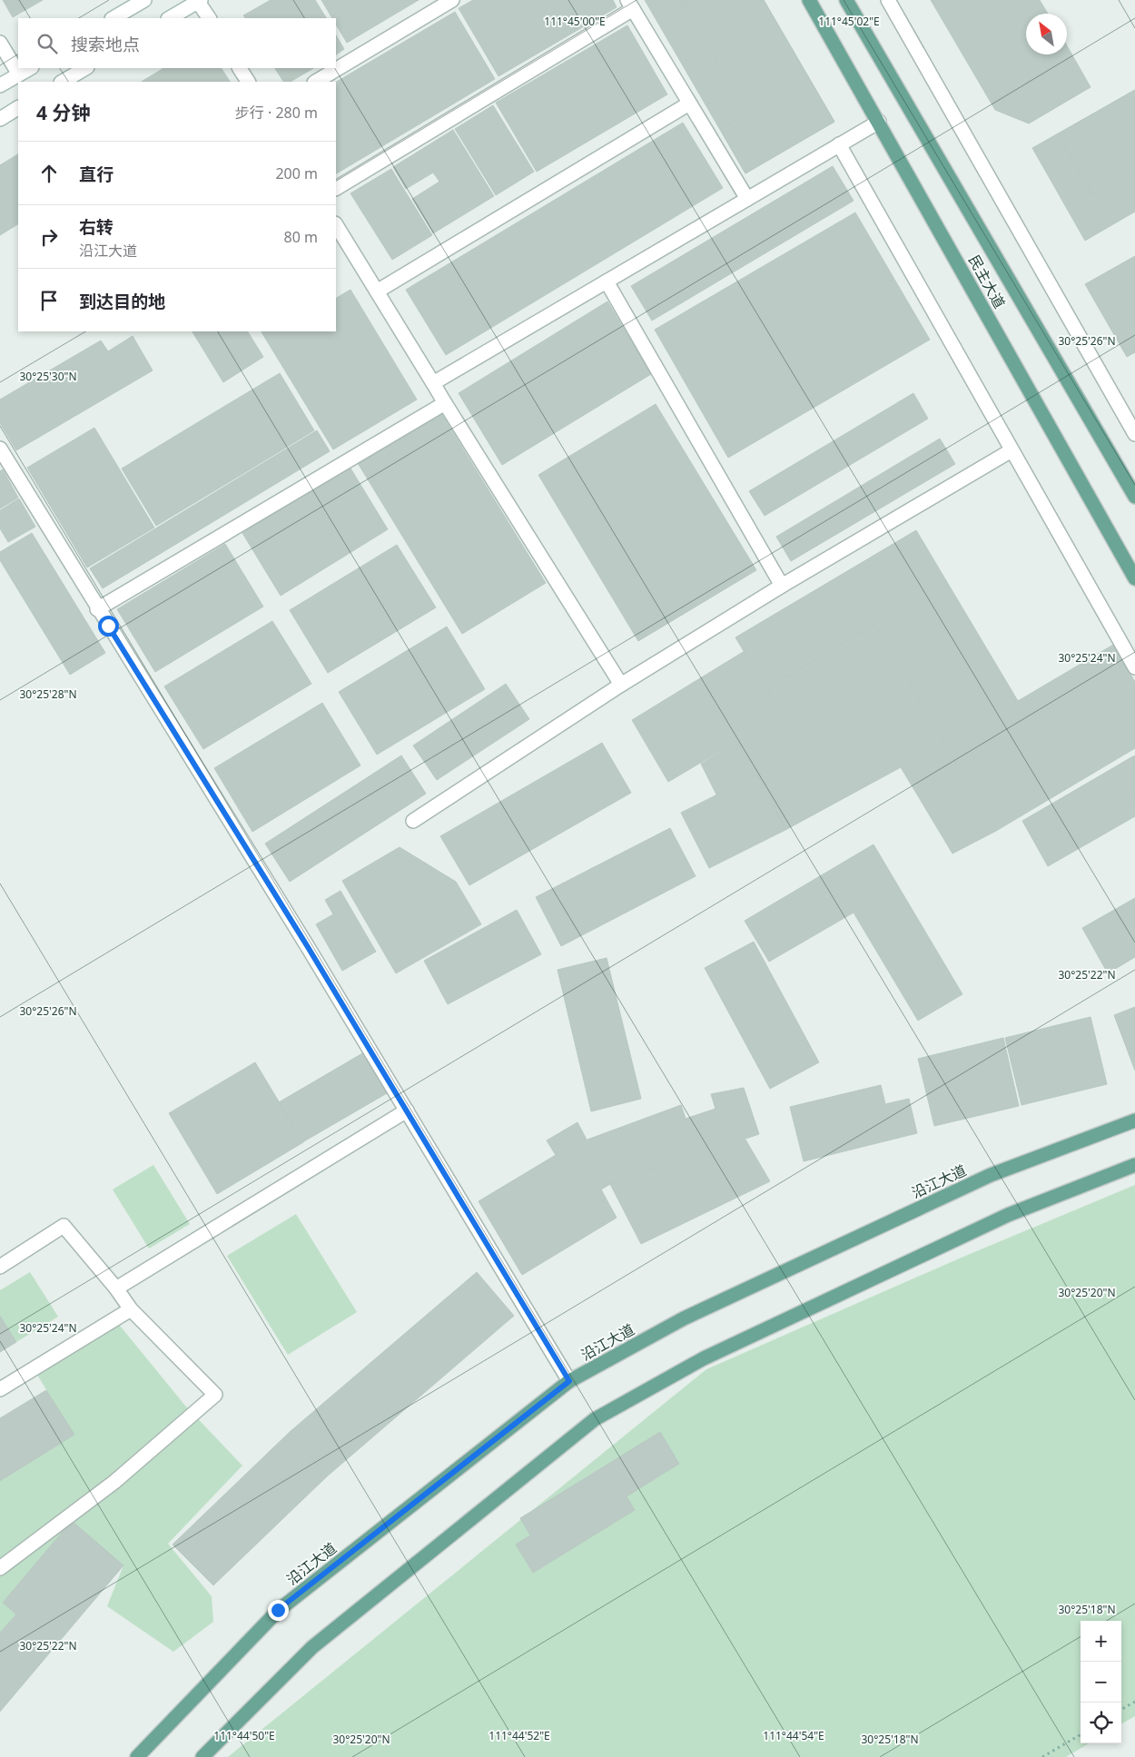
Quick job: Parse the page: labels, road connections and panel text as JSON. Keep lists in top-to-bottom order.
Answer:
{
  "streets": {
    "main road": ["民主大道", "沿江大道"]
  },
  "north": "top left",
  "page": {
    "search": "搜索地点",
    "heading": ["4 分钟", "步行 · 280 m"],
    "list": [
      ["直行", "200 m"],
      ["右转", "沿江大道", "80 m"],
      "到达目的地"
    ],
    "map_buttons": ["+", "−"]
  },
  "coordinates": [
    "111°45'00\"E",
    "111°45'02\"E",
    "30°25'26\"N",
    "30°25'30\"N",
    "30°25'24\"N",
    "30°25'28\"N",
    "30°25'22\"N",
    "30°25'20\"N",
    "30°25'18\"N",
    "111°44'50\"E",
    "111°44'52\"E",
    "111°44'54\"E"
  ]
}
